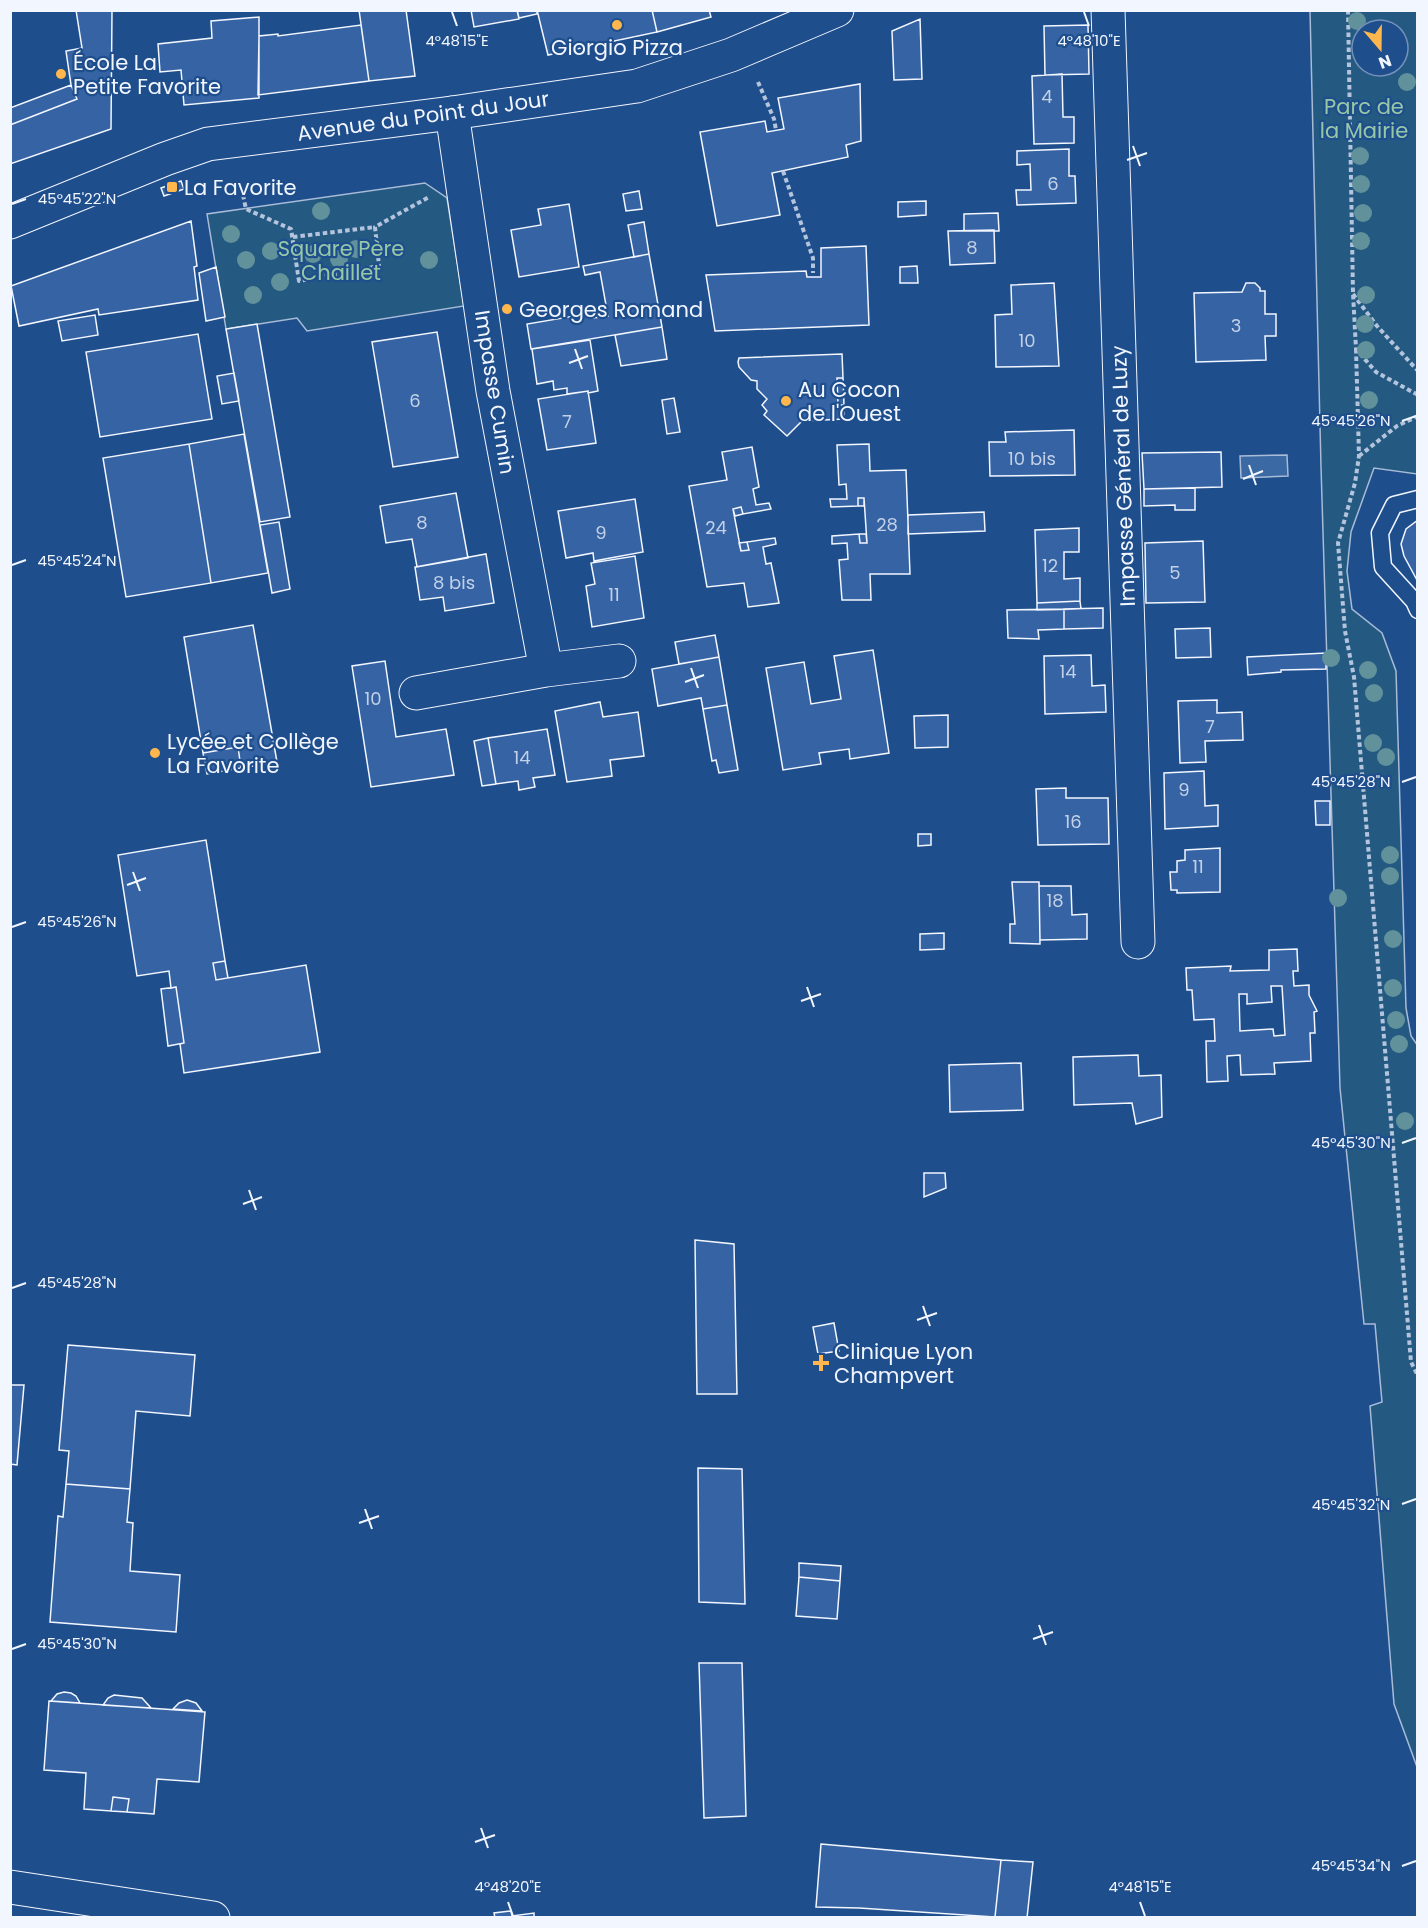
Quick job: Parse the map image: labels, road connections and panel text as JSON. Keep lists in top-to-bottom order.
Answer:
{
  "streets": {
    "street": ["Avenue du Point du Jour", "Impasse Cumin", "Impasse Général de Luzy"]
  },
  "crossings": [
    ["Avenue du Point du Jour", "Impasse Cumin"]
  ],
  "parks": ["Parc de la Mairie", "Square Père Chaillet"],
  "places": {
    "other": [
      "Giorgio Pizza",
      "École La Petite Favorite",
      "Georges Romand",
      "Au Cocon de l'Ouest",
      "Lycée et Collège La Favorite"
    ],
    "transit": ["La Favorite"],
    "health": ["Clinique Lyon Champvert"]
  },
  "house_numbers": [
    "4",
    "6",
    "8",
    "3",
    "10",
    "6",
    "7",
    "10 bis",
    "8",
    "28",
    "24",
    "9",
    "12",
    "5",
    "8 bis",
    "11",
    "14",
    "10",
    "7",
    "14",
    "9",
    "16",
    "11",
    "18"
  ],
  "north": "bottom",
  "coordinates": [
    "4°48'15\"E",
    "4°48'10\"E",
    "45°45'22\"N",
    "45°45'26\"N",
    "45°45'24\"N",
    "45°45'28\"N",
    "45°45'30\"N",
    "45°45'32\"N",
    "45°45'34\"N",
    "4°48'20\"E"
  ]
}
